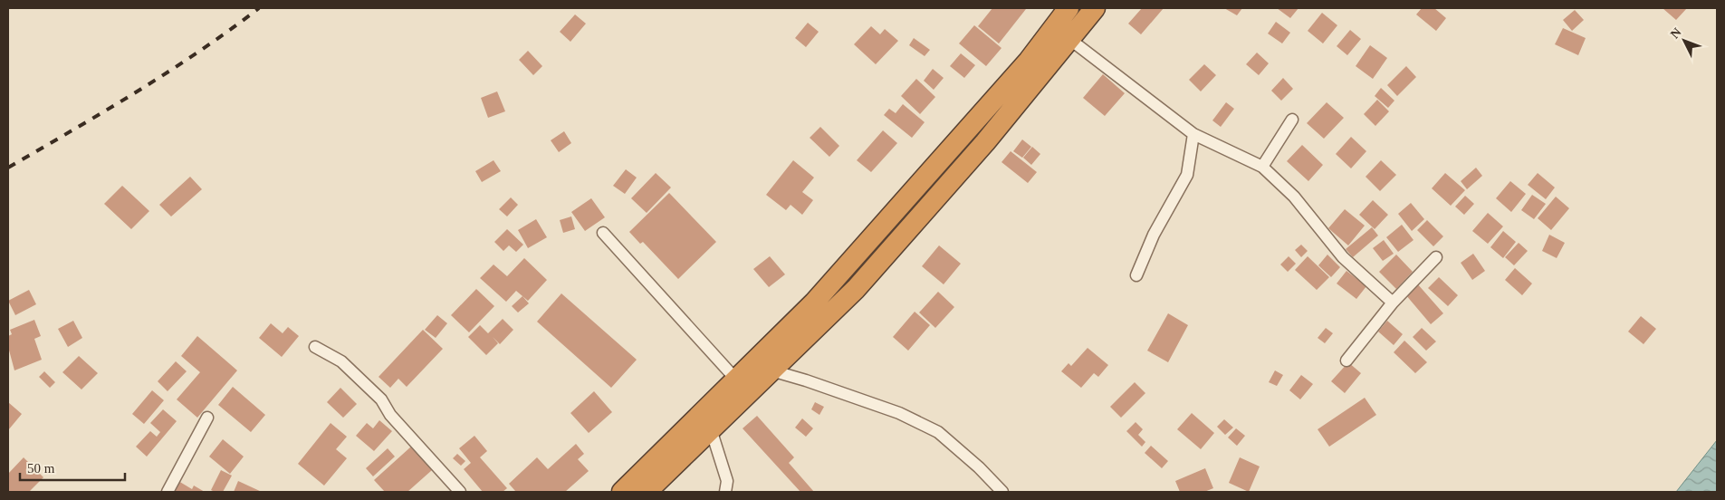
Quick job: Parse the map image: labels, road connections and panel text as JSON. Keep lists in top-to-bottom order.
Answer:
{
  "scale_bar": "50 m",
  "north": "top left"
}
